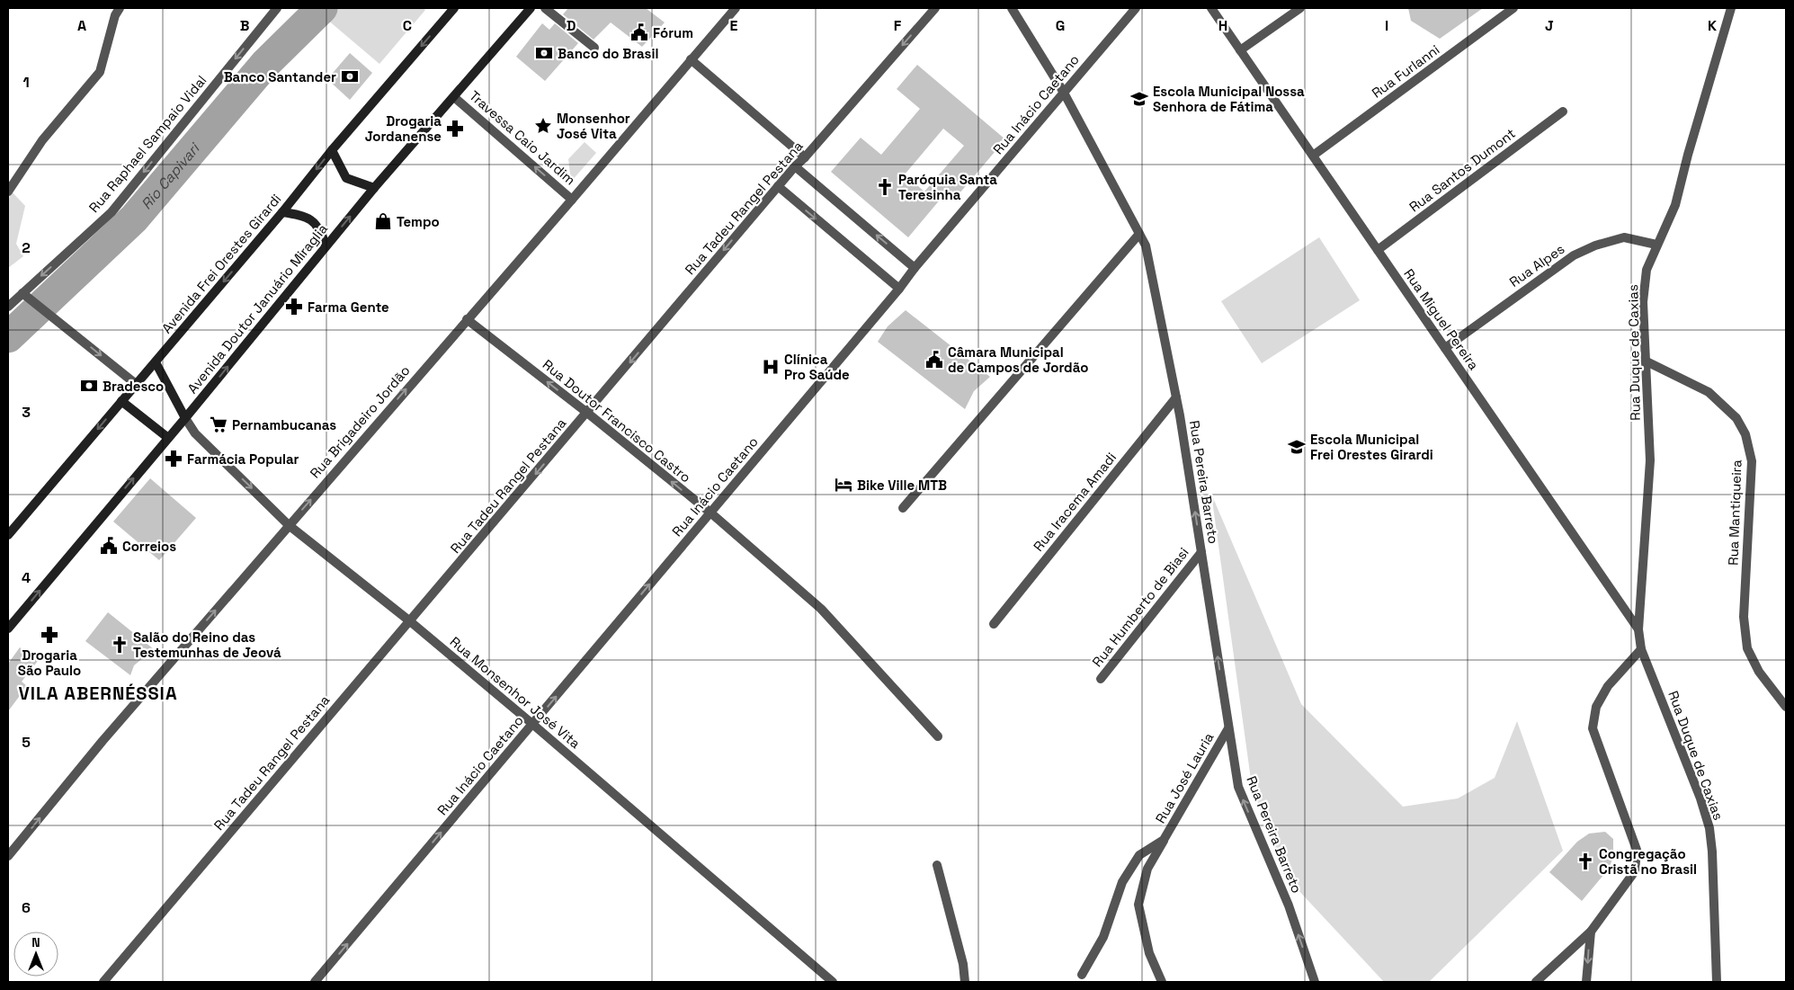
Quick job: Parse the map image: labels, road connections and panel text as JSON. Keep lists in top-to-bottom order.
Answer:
{
  "streets": {
    "main road": ["Avenida Frei Orestes Girardi", "Avenida Doutor Januário Miraglia"],
    "street": [
      "Rua Furlanni",
      "Rua Inácio Caetano",
      "Travessa Caio Jardim",
      "Rua Raphael Sampaio Vidal",
      "Rua Santos Dumont",
      "Rua Tadeu Rangel Pestana",
      "Rua Alpes",
      "Rua Miguel Pereira",
      "Rua Duque de Caxias",
      "Rua Doutor Francisco Castro",
      "Rua Brigadeiro Jordão",
      "Rua Pereira Barreto",
      "Rua Iracema Amadi",
      "Rua Mantiqueira",
      "Rua Humberto de Biasi",
      "Rua Monsenhor José Vita",
      "Rua José Lauria"
    ]
  },
  "crossings": [
    ["Rua Furlanni", "Rua Miguel Pereira"],
    ["Rua Inácio Caetano", "Rua Doutor Francisco Castro"],
    ["Rua Inácio Caetano", "Rua Pereira Barreto"],
    ["Rua Inácio Caetano", "Rua Monsenhor José Vita"],
    ["Travessa Caio Jardim", "Avenida Doutor Januário Miraglia"],
    ["Travessa Caio Jardim", "Rua Brigadeiro Jordão"],
    ["Rua Santos Dumont", "Rua Miguel Pereira"],
    ["Rua Tadeu Rangel Pestana", "Rua Doutor Francisco Castro"],
    ["Rua Tadeu Rangel Pestana", "Rua Monsenhor José Vita"],
    ["Rua Alpes", "Rua Miguel Pereira"],
    ["Rua Alpes", "Rua Duque de Caxias"],
    ["Avenida Doutor Januário Miraglia", "Rua Monsenhor José Vita"],
    ["Rua Miguel Pereira", "Rua Duque de Caxias"],
    ["Rua Duque de Caxias", "Rua Mantiqueira"],
    ["Rua Doutor Francisco Castro", "Rua Brigadeiro Jordão"],
    ["Rua Brigadeiro Jordão", "Rua Monsenhor José Vita"],
    ["Rua Pereira Barreto", "Rua Iracema Amadi"],
    ["Rua Pereira Barreto", "Rua Humberto de Biasi"],
    ["Rua Pereira Barreto", "Rua José Lauria"]
  ],
  "one_way": [
    "Rua Inácio Caetano",
    "Travessa Caio Jardim",
    "Rua Raphael Sampaio Vidal",
    "Rua Tadeu Rangel Pestana",
    "Avenida Frei Orestes Girardi",
    "Avenida Doutor Januário Miraglia",
    "Rua Doutor Francisco Castro",
    "Rua Brigadeiro Jordão",
    "Rua Pereira Barreto"
  ],
  "districts": ["VILA ABERNÉSSIA"],
  "water": ["Rio Capivari"],
  "places": {
    "public building": ["Fórum", "Câmara Municipal de Campos de Jordão", "Correios"],
    "bank": ["Banco do Brasil", "Banco Santander", "Bradesco"],
    "school or university": ["Escola Municipal Nossa Senhora de Fátima", "Escola Municipal Frei Orestes Girardi"],
    "place": ["Monsenhor José Vita"],
    "pharmacy": [
      "Drogaria Jordanense",
      "Farma Gente",
      "Farmácia Popular",
      "Drogaria São Paulo"
    ],
    "church": ["Paróquia Santa Teresinha", "Salão do Reino das Testemunhas de Jeová", "Congregação Cristã no Brasil"],
    "shop": ["Tempo"],
    "hospital": ["Clínica Pro Saúde"],
    "supermarket": ["Pernambucanas"],
    "hotel": ["Bike Ville MTB"]
  },
  "north": "top",
  "grid": {
    "columns": [
      "A",
      "B",
      "C",
      "D",
      "E",
      "F",
      "G",
      "H",
      "I",
      "J",
      "K"
    ],
    "rows": [
      "1",
      "2",
      "3",
      "4",
      "5",
      "6"
    ]
  }
}
